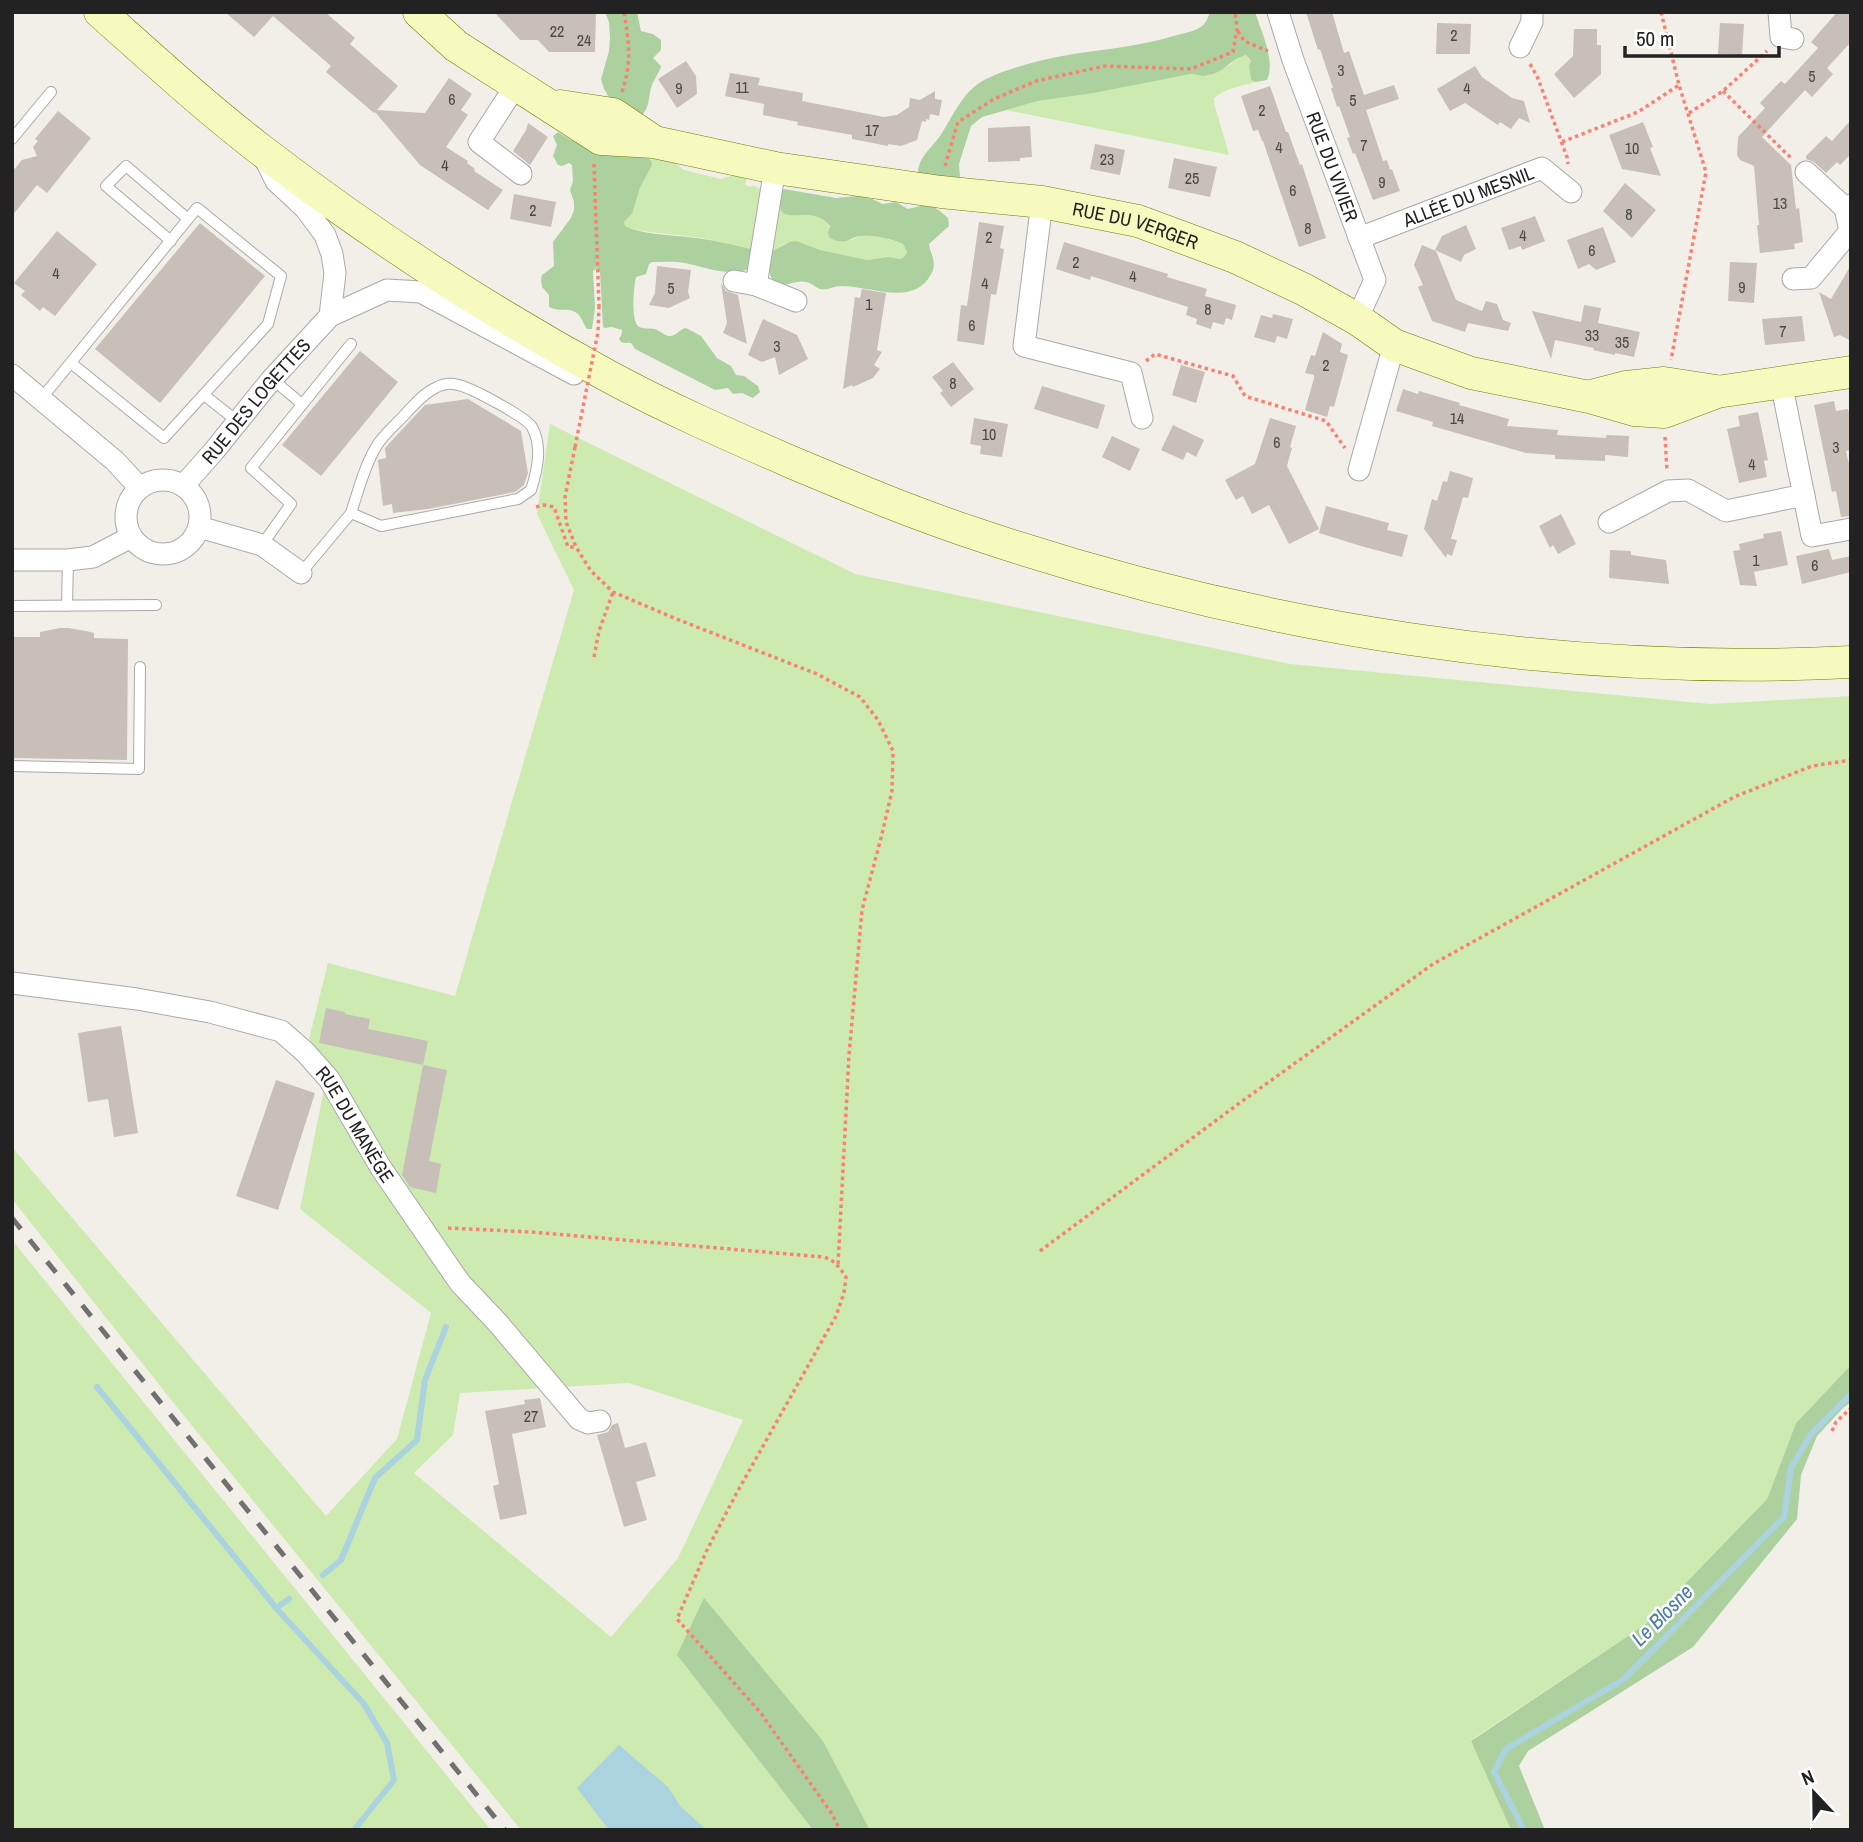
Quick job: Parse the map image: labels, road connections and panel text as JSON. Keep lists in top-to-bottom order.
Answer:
{
  "streets": {
    "main road": ["RUE DU VERGER"],
    "street": [
      "RUE DU VIVIER",
      "ALLÉE DU MESNIL",
      "RUE DES LOGETTES",
      "RUE DU MANÈGE"
    ]
  },
  "crossings": [
    ["RUE DU VIVIER", "ALLÉE DU MESNIL"],
    ["RUE DU VIVIER", "RUE DU VERGER"]
  ],
  "water": ["Le Blosne"],
  "house_numbers": [
    "22",
    "2",
    "24",
    "3",
    "5",
    "11",
    "9",
    "4",
    "6",
    "5",
    "2",
    "17",
    "7",
    "4",
    "10",
    "23",
    "4",
    "25",
    "9",
    "6",
    "13",
    "2",
    "8",
    "8",
    "4",
    "2",
    "6",
    "2",
    "4",
    "4",
    "4",
    "9",
    "5",
    "1",
    "8",
    "6",
    "7",
    "33",
    "35",
    "3",
    "2",
    "8",
    "14",
    "10",
    "6",
    "3",
    "4",
    "1",
    "6",
    "27"
  ],
  "scale_bar": "50 m",
  "north": "top"
}
